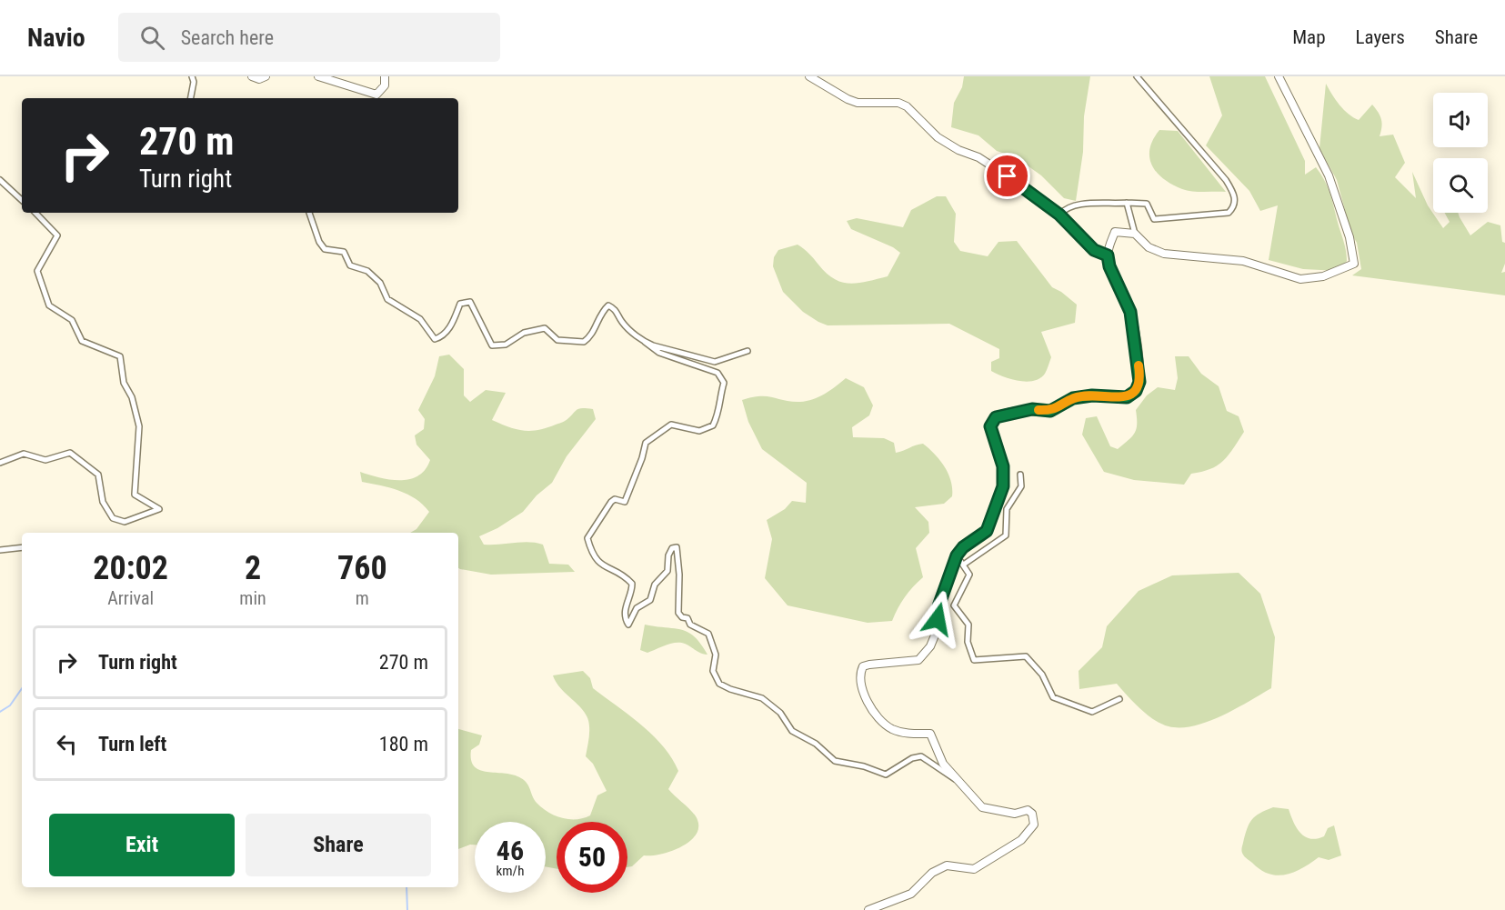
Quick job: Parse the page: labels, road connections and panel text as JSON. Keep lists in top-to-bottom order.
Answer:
{
  "page": {
    "header": "Navio",
    "search": "Search here",
    "nav": ["Map", "Layers", "Share"],
    "turn": ["270 m", "Turn right"],
    "eta": [
      "20:02",
      "Arrival",
      "2",
      "min",
      "760",
      "m"
    ],
    "list": [
      {
        "name": "Turn right",
        "value": "270 m"
      },
      {
        "name": "Turn left",
        "value": "180 m"
      }
    ],
    "buttons": ["Exit", "Share"],
    "speed": "46 km/h",
    "limit": "50"
  }
}
